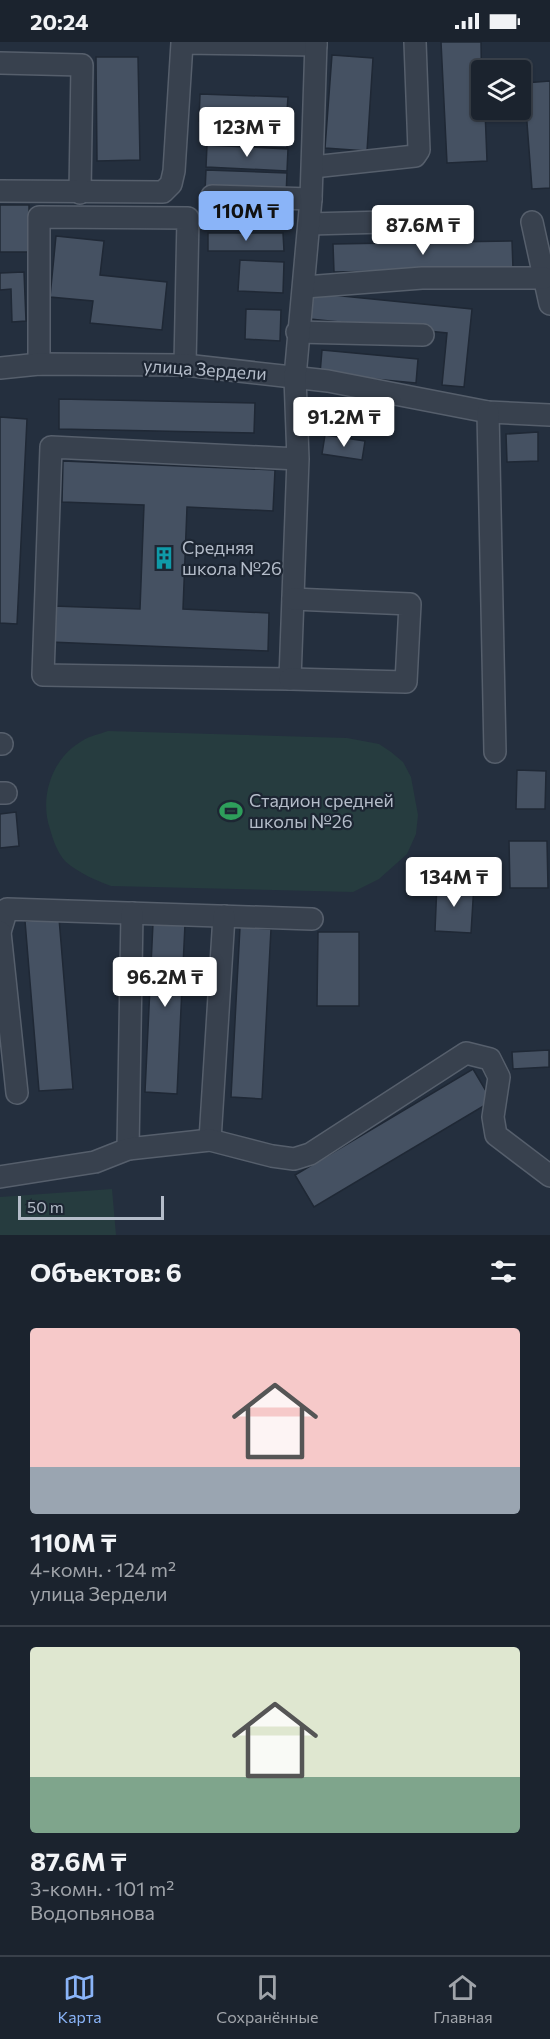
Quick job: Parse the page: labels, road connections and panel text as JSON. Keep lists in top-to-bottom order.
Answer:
{
  "streets": {
    "street": ["улица Зердели"]
  },
  "places": {
    "building": ["Средняя школа №26"],
    "sports": ["Стадион средней школы №26"]
  },
  "scale_bar": "50 m",
  "page": {
    "status": "20:24",
    "price": [
      "123M ₸",
      "110M ₸",
      "87.6M ₸",
      "91.2M ₸",
      "134M ₸",
      "96.2M ₸"
    ],
    "scale": "50 m",
    "heading": "Объектов: 6",
    "list": [
      {
        "name": "110M ₸",
        "note": "4-комн. · 124 m² · улица Зердели"
      },
      {
        "name": "87.6M ₸",
        "note": "3-комн. · 101 m² · Водопьянова"
      }
    ],
    "tabs": ["Карта", "Сохранённые", "Главная"]
  }
}
